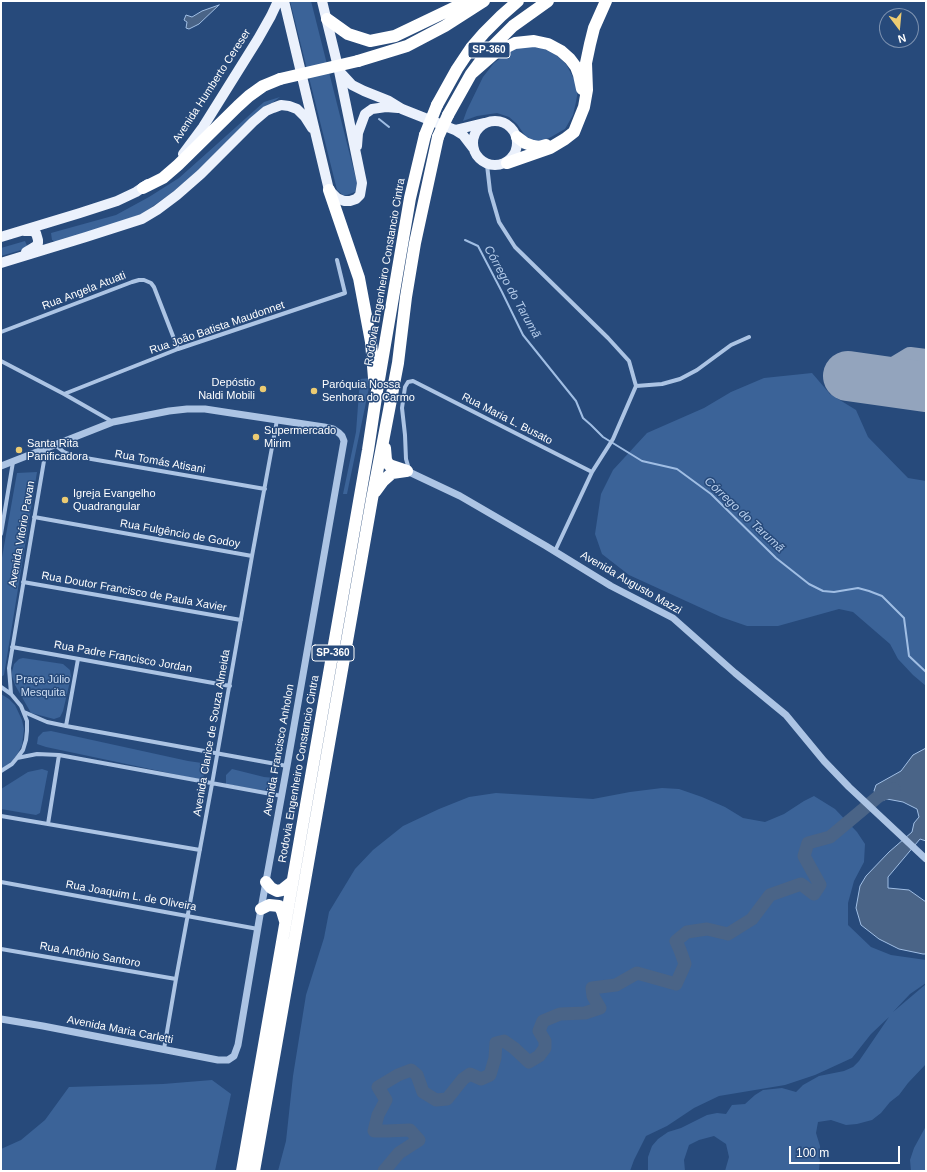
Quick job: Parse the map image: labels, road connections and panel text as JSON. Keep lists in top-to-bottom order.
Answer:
{
  "streets": {
    "highway": ["SP-360", "Rodovia Engenheiro Constancio Cintra"],
    "main road": ["Avenida Humberto Cereser"],
    "street": [
      "Rua Angela Atuati",
      "Rua João Batista Maudonnet",
      "Rua Maria L. Busato",
      "Rua Tomás Atisani",
      "Avenida Vitório Pavan",
      "Rua Fulgêncio de Godoy",
      "Avenida Augusto Mazzi",
      "Rua Doutor Francisco de Paula Xavier",
      "Rua Padre Francisco Jordan",
      "Avenida Clarice de Souza Almeida",
      "Avenida Francisco Anholon",
      "Rua Joaquim L. de Oliveira",
      "Rua Antônio Santoro",
      "Avenida Maria Carletti"
    ]
  },
  "crossings": [
    ["Rua Angela Atuati", "Rua João Batista Maudonnet"],
    ["Rua Maria L. Busato", "Avenida Augusto Mazzi"],
    ["Rua Tomás Atisani", "Avenida Clarice de Souza Almeida"],
    ["Avenida Vitório Pavan", "Rua Fulgêncio de Godoy"],
    ["Avenida Vitório Pavan", "Rua Doutor Francisco de Paula Xavier"],
    ["Avenida Vitório Pavan", "Rua Padre Francisco Jordan"],
    ["Rua Fulgêncio de Godoy", "Avenida Clarice de Souza Almeida"],
    ["Rua Doutor Francisco de Paula Xavier", "Avenida Clarice de Souza Almeida"],
    ["Rua Padre Francisco Jordan", "Avenida Clarice de Souza Almeida"],
    ["Avenida Clarice de Souza Almeida", "Avenida Francisco Anholon"],
    ["Avenida Clarice de Souza Almeida", "Rua Joaquim L. de Oliveira"],
    ["Avenida Clarice de Souza Almeida", "Rua Antônio Santoro"],
    ["Avenida Clarice de Souza Almeida", "Avenida Maria Carletti"],
    ["Avenida Francisco Anholon", "Rua Joaquim L. de Oliveira"],
    ["Avenida Francisco Anholon", "Avenida Maria Carletti"]
  ],
  "water": ["Córrego do Tarumã"],
  "parks": ["Praça Júlio Mesquita"],
  "places": [
    "Depóstio Naldi Mobili",
    "Paróquia Nossa Senhora do Carmo",
    "Supermercado Mirim",
    "Santa Rita Panificadora",
    "Igreja Evangelho Quadrangular"
  ],
  "scale_bar": "100 m",
  "north": "bottom"
}
